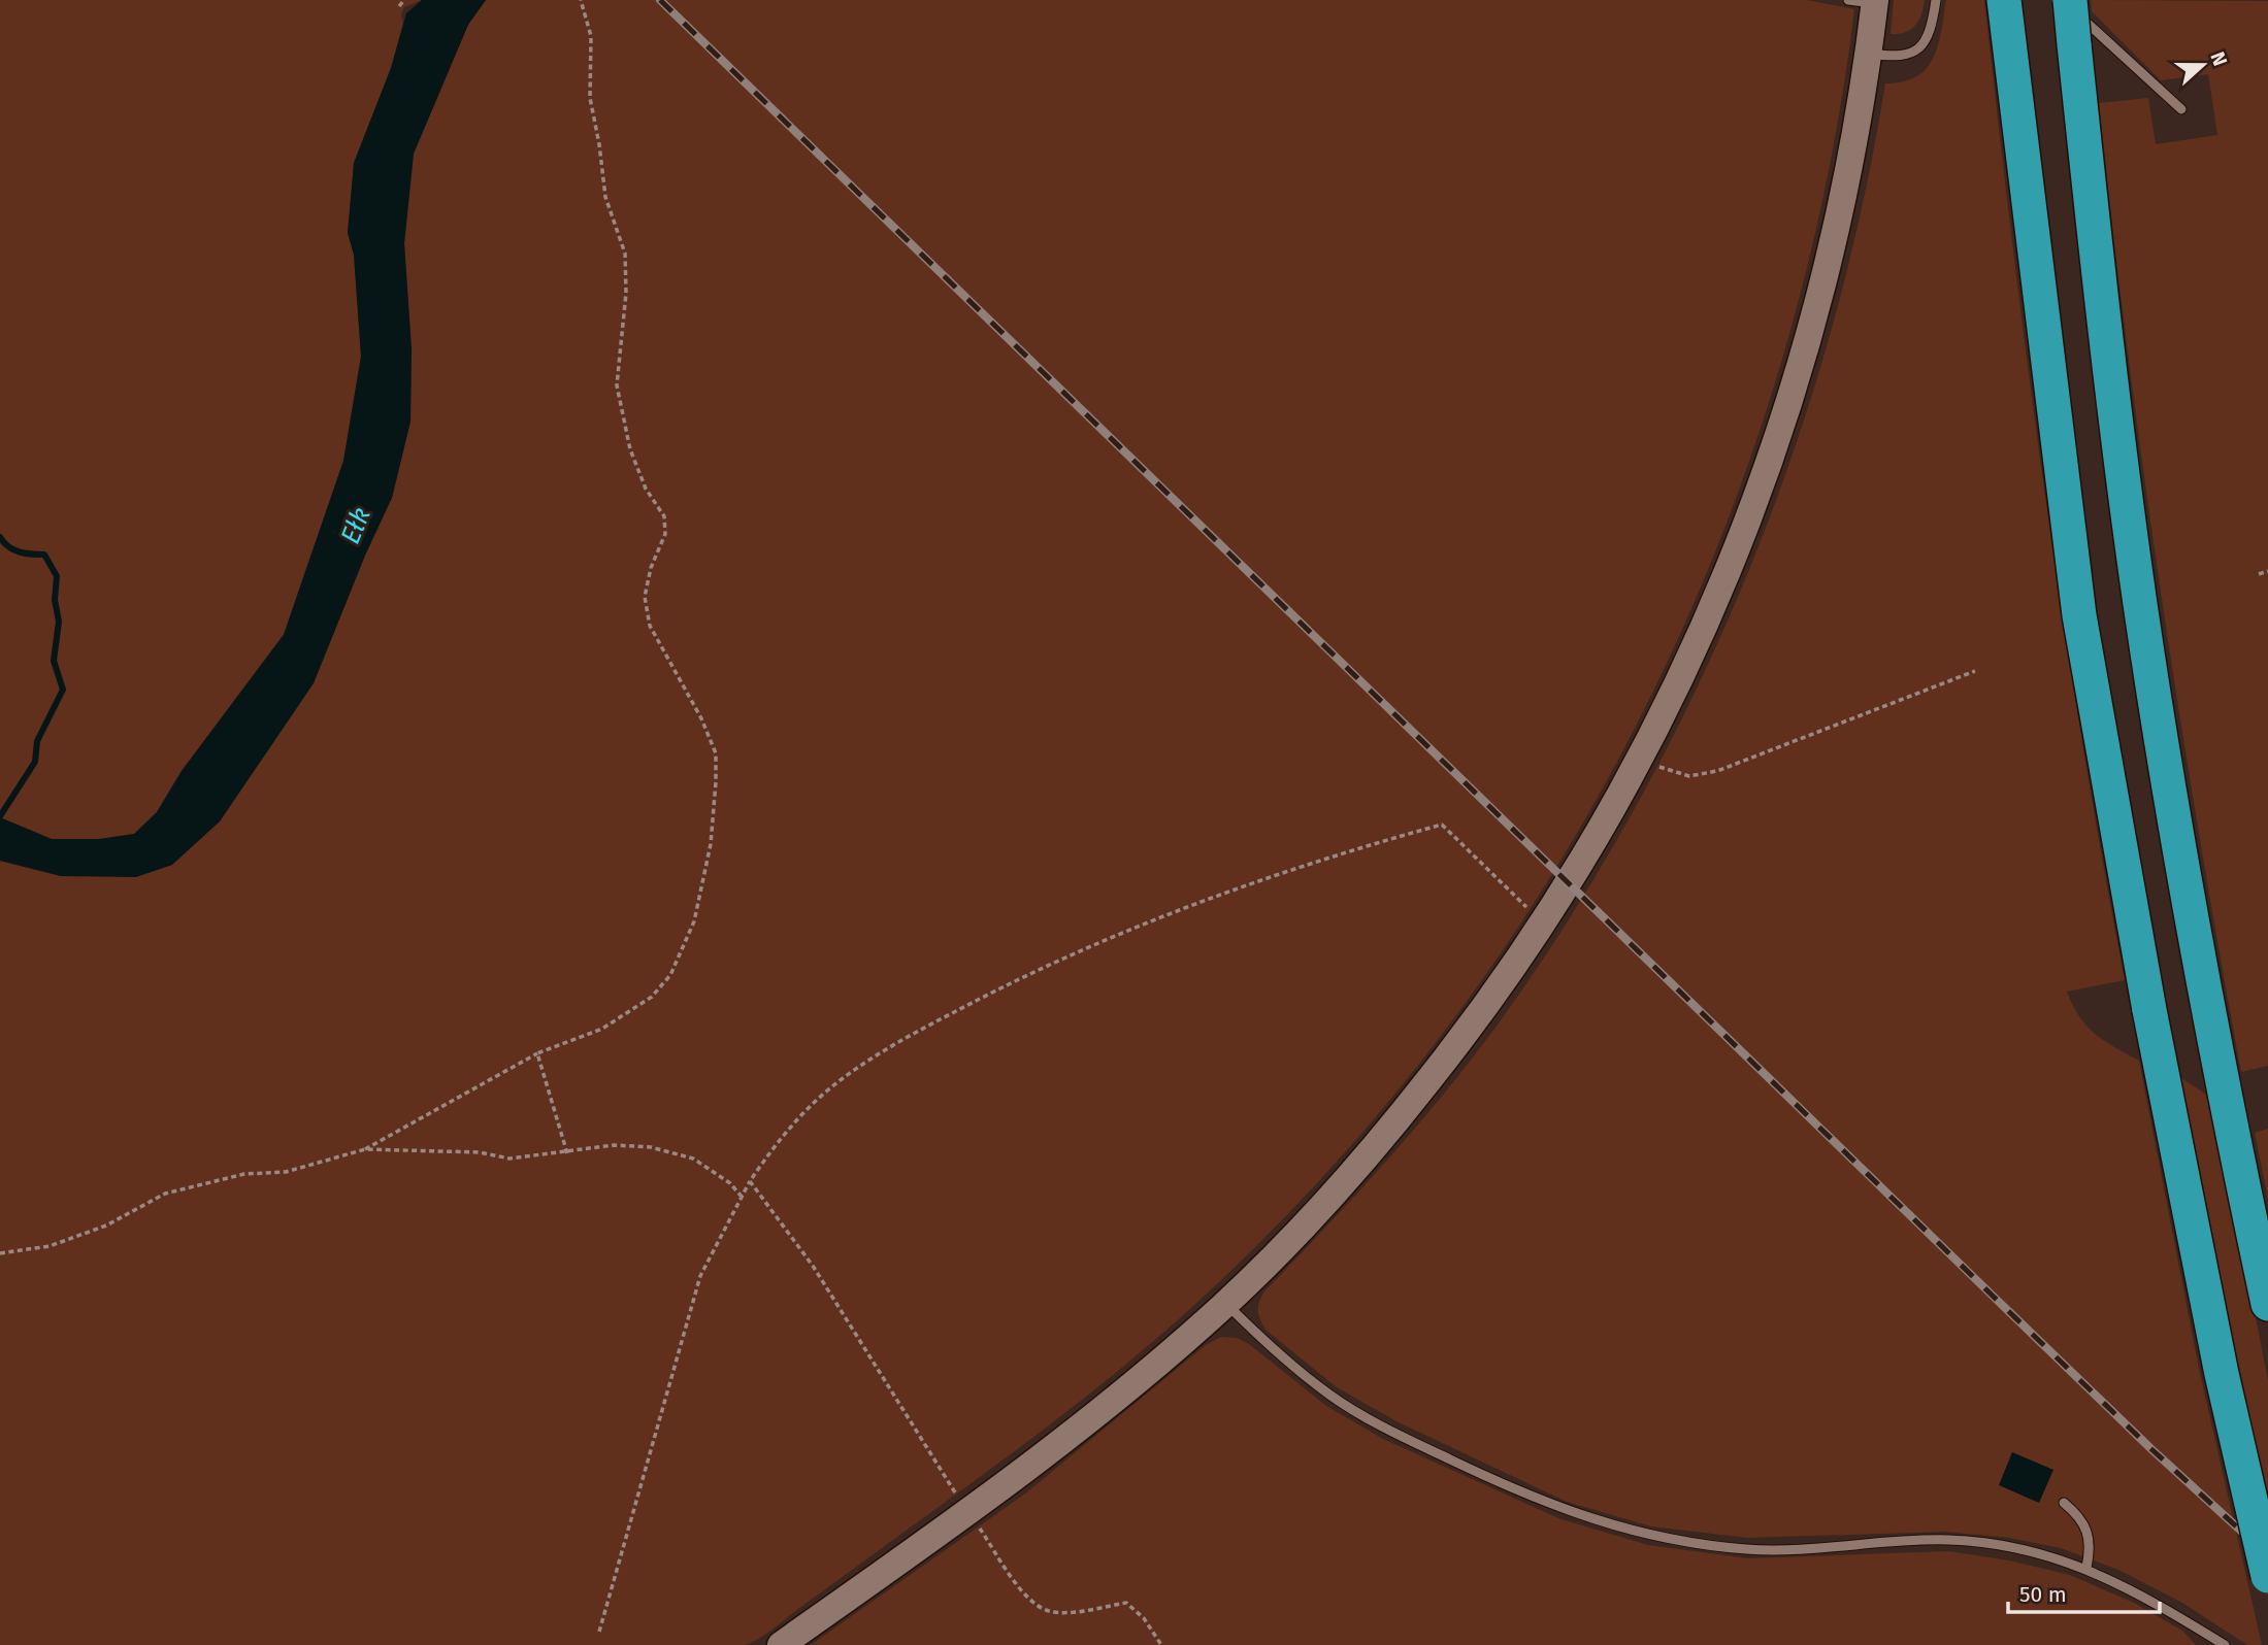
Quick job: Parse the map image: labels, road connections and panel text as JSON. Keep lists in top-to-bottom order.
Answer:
{
  "water": ["Ełk"],
  "scale_bar": "50 m",
  "north": "right"
}
